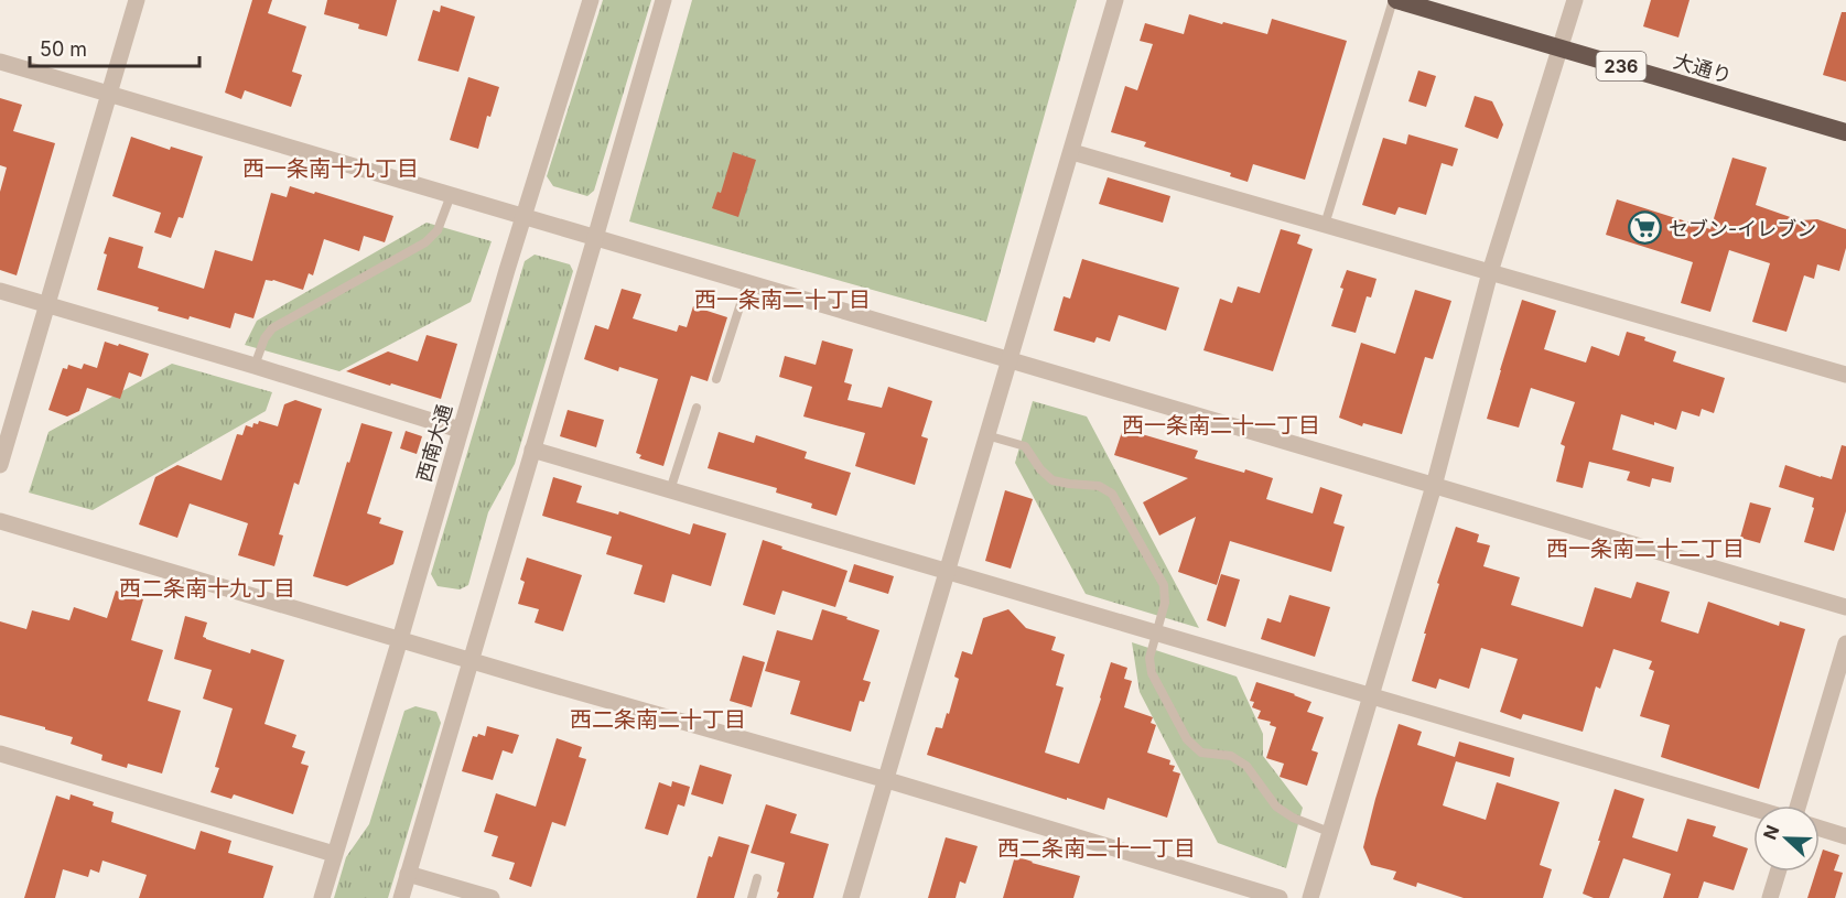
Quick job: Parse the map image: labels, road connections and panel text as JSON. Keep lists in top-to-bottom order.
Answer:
{
  "streets": {
    "highway": ["236", "大通り"],
    "street": ["西南大通"]
  },
  "districts": [
    "西一条南十九丁目",
    "西一条南二十丁目",
    "西一条南二十一丁目",
    "西一条南二十二丁目",
    "西二条南十九丁目",
    "西二条南二十丁目",
    "西二条南二十一丁目"
  ],
  "places": {
    "supermarket": ["セブン-イレブン"]
  },
  "scale_bar": "50 m",
  "north": "left"
}
